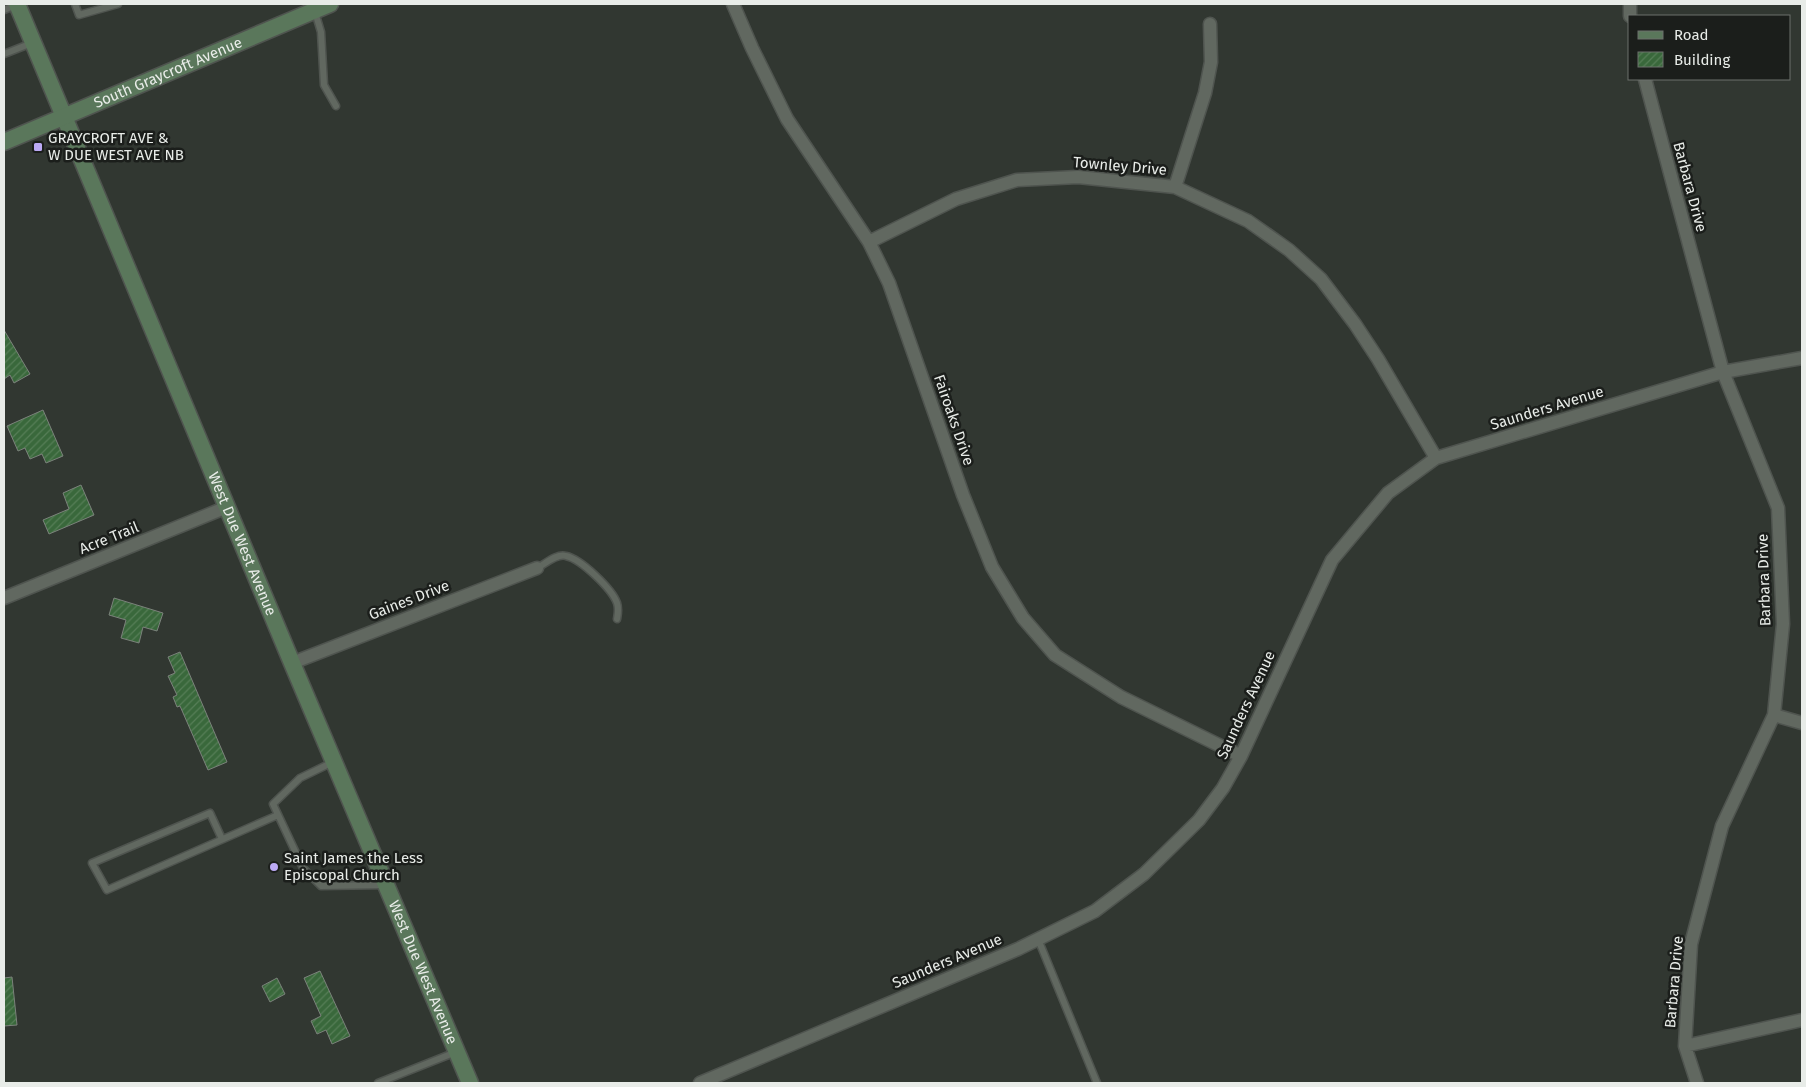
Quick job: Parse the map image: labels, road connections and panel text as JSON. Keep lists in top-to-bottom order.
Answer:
{
  "streets": {
    "main road": ["South Graycroft Avenue", "West Due West Avenue"],
    "street": [
      "Townley Drive",
      "Barbara Drive",
      "Saunders Avenue",
      "Fairoaks Drive",
      "Acre Trail",
      "Gaines Drive"
    ]
  },
  "crossings": [
    ["South Graycroft Avenue", "West Due West Avenue"],
    ["Townley Drive", "Saunders Avenue"],
    ["Townley Drive", "Fairoaks Drive"],
    ["Barbara Drive", "Saunders Avenue"],
    ["Saunders Avenue", "Fairoaks Drive"],
    ["Acre Trail", "West Due West Avenue"],
    ["West Due West Avenue", "Gaines Drive"]
  ],
  "places": {
    "transit": ["GRAYCROFT AVE & W DUE WEST AVE NB"],
    "other": ["Saint James the Less Episcopal Church"]
  },
  "legend": ["Road", "Building"]
}
